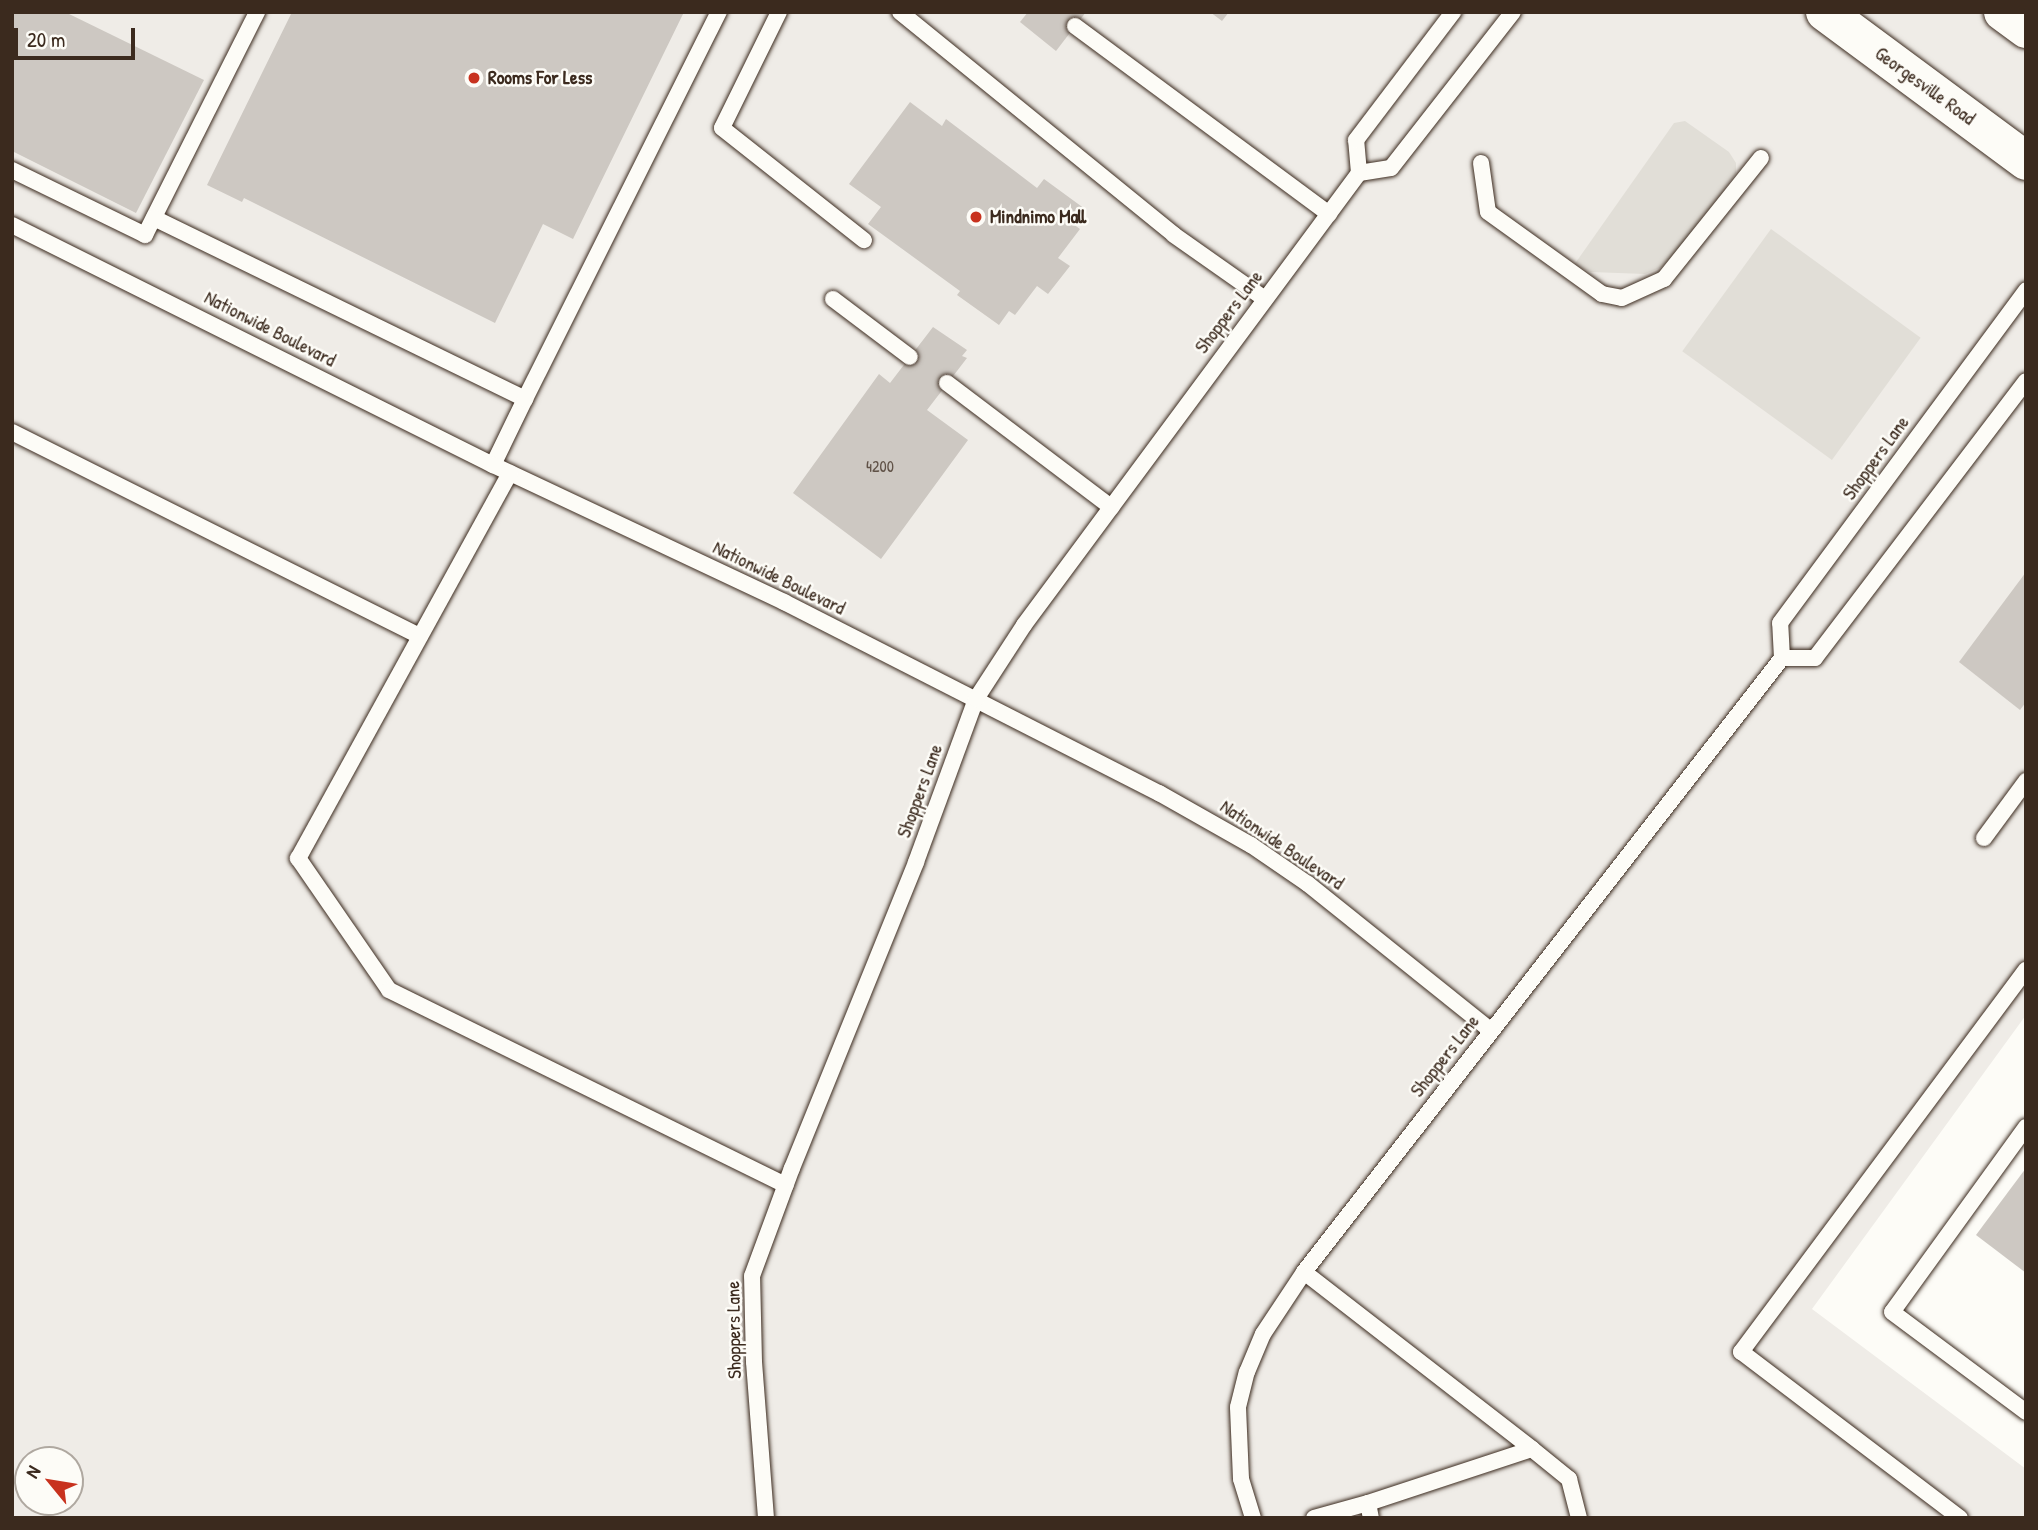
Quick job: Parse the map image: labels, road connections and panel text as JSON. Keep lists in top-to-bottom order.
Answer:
{
  "streets": {
    "main road": ["Georgesville Road"],
    "lane": ["Shoppers Lane", "Nationwide Boulevard"]
  },
  "crossings": [
    ["Shoppers Lane", "Nationwide Boulevard"]
  ],
  "places": ["Rooms For Less", "Mindnimo Mall"],
  "house_numbers": ["4200"],
  "scale_bar": "20 m",
  "north": "top left"
}
